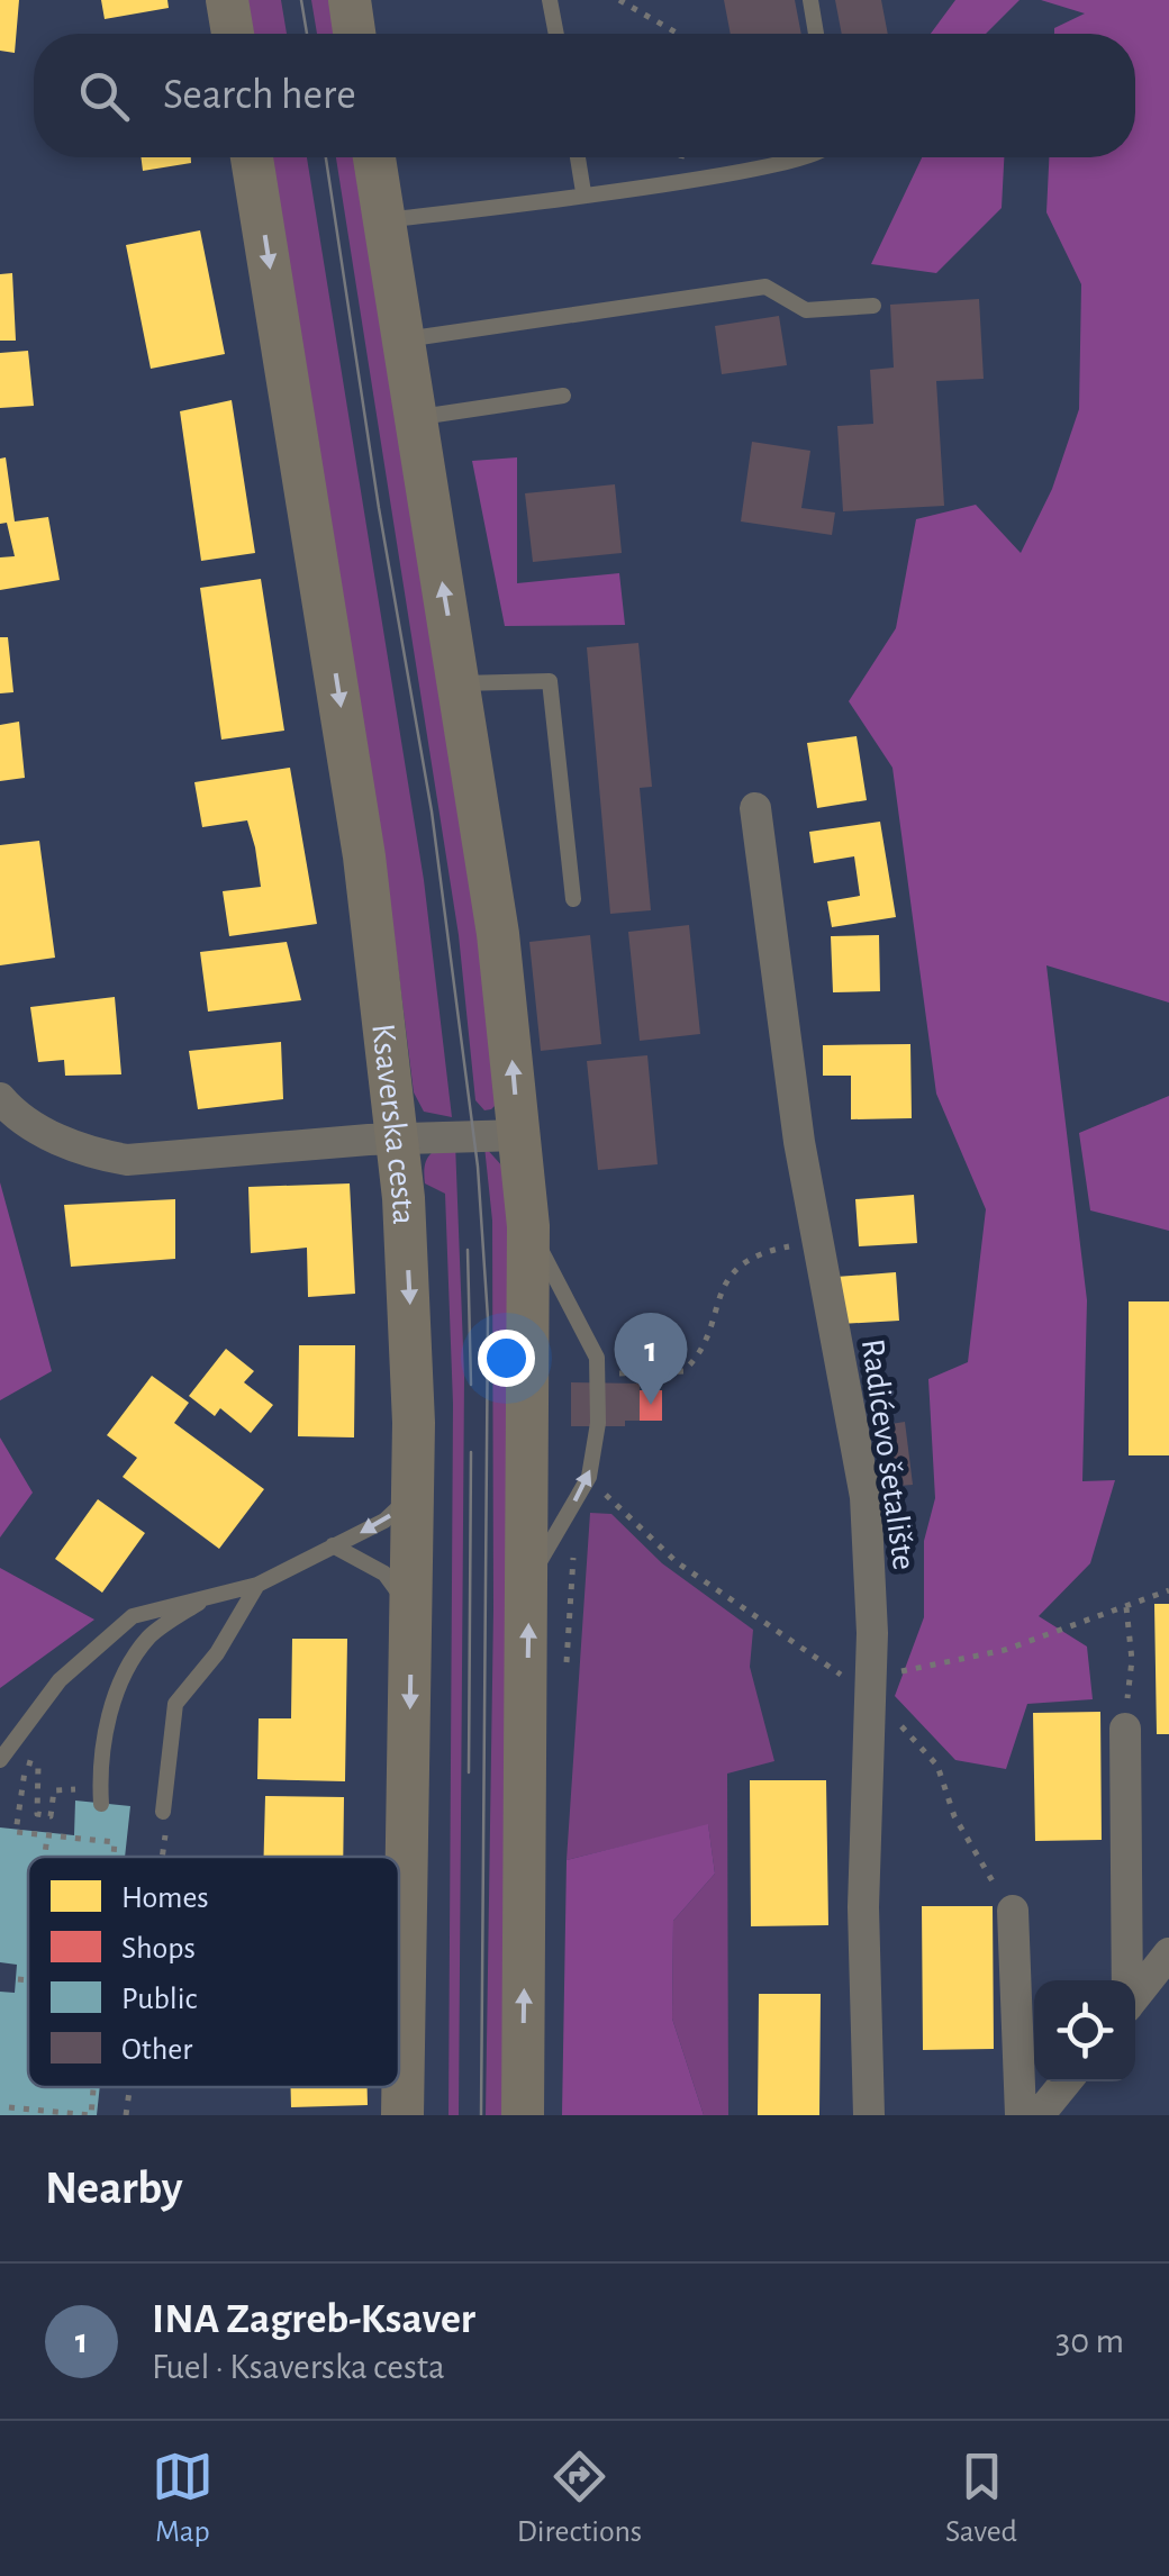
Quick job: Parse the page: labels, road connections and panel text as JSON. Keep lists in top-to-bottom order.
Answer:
{
  "streets": {
    "main road": ["Ksaverska cesta"],
    "street": ["Radićevo šetalište"]
  },
  "legend": [
    "Homes",
    "Shops",
    "Public",
    "Other"
  ],
  "page": {
    "search": "Search here",
    "pins": "1",
    "heading": "Nearby",
    "list": [
      {
        "mark": "1",
        "name": "INA Zagreb-Ksaver",
        "note": "Fuel · Ksaverska cesta",
        "value": "30 m"
      }
    ],
    "nav": ["Map", "Directions", "Saved"]
  }
}
